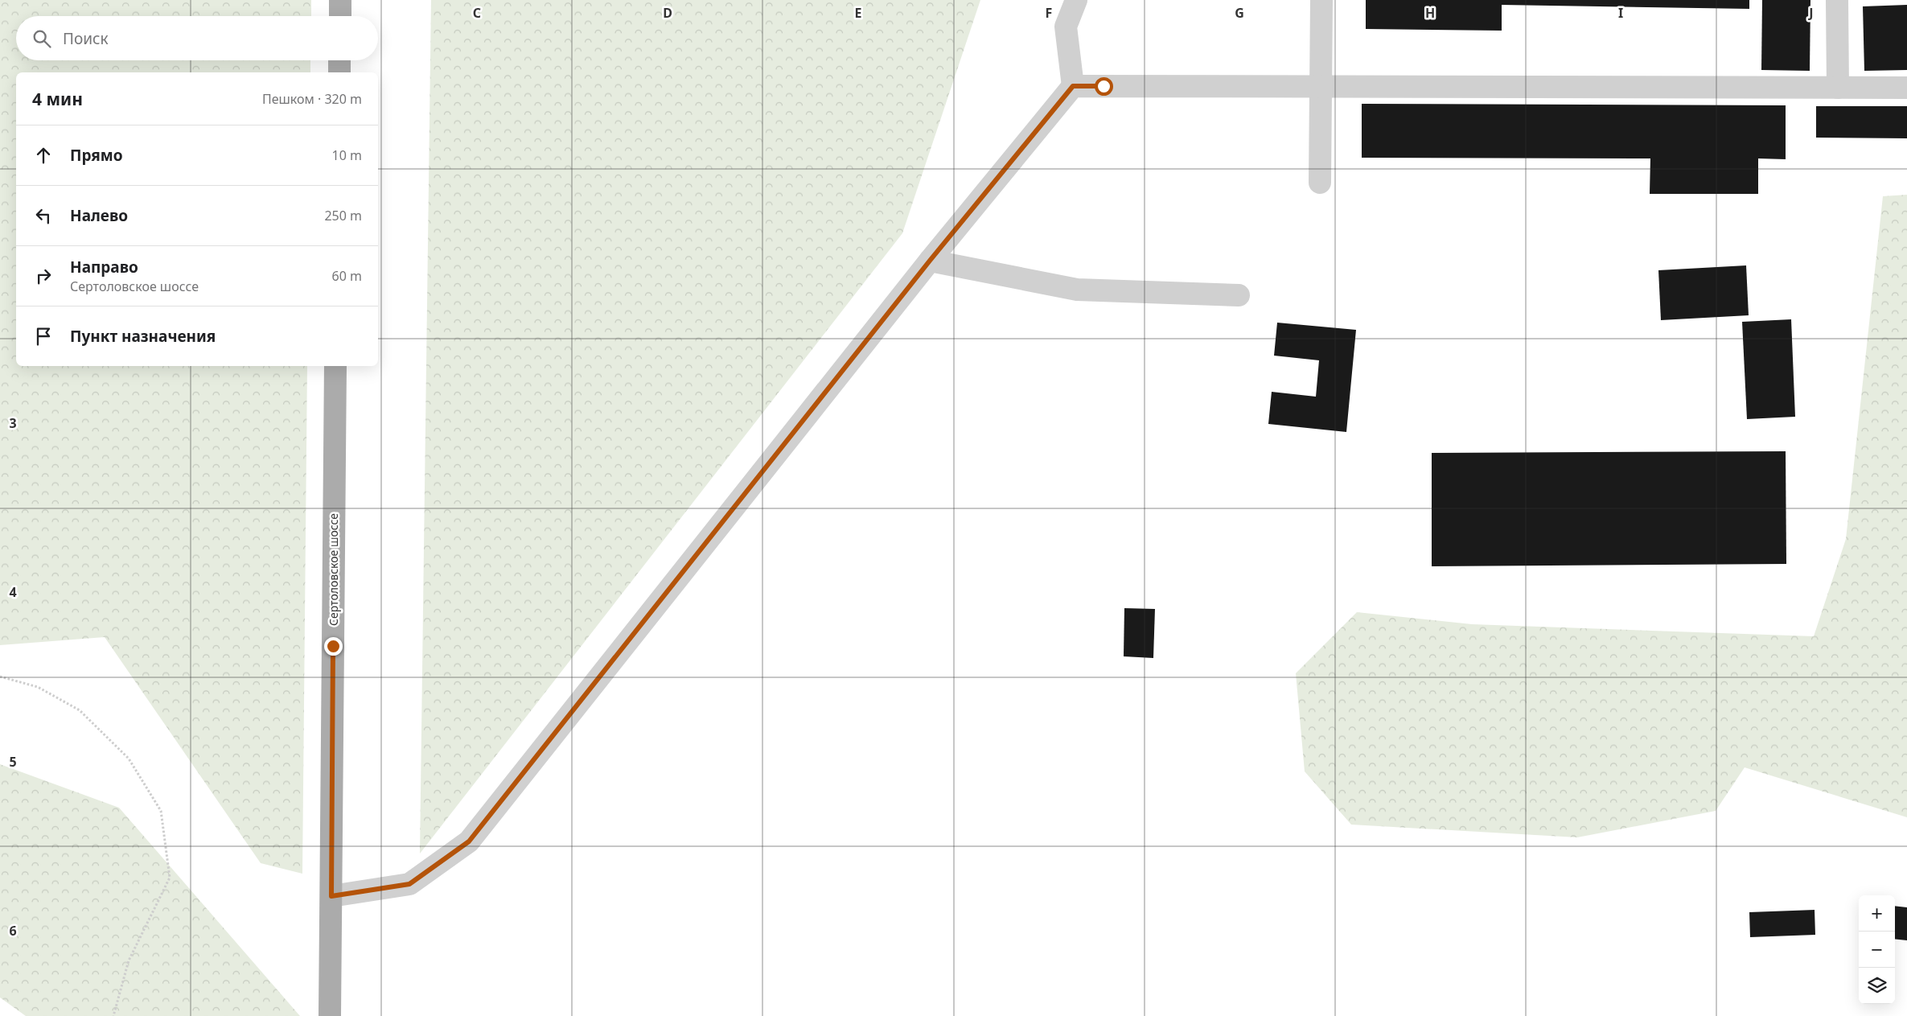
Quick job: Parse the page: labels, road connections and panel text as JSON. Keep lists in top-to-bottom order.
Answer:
{
  "streets": {
    "main road": ["Сертоловское шоссе"]
  },
  "page": {
    "search": "Поиск",
    "heading": ["4 мин", "Пешком · 320 m"],
    "list": [
      ["Прямо", "10 m"],
      ["Налево", "250 m"],
      ["Направо", "Сертоловское шоссе", "60 m"],
      "Пункт назначения"
    ],
    "map_buttons": ["+", "−"]
  },
  "grid": {
    "columns": [
      "C",
      "D",
      "E",
      "F",
      "G",
      "H",
      "I",
      "J"
    ],
    "rows": [
      "3",
      "4",
      "5",
      "6"
    ]
  }
}
